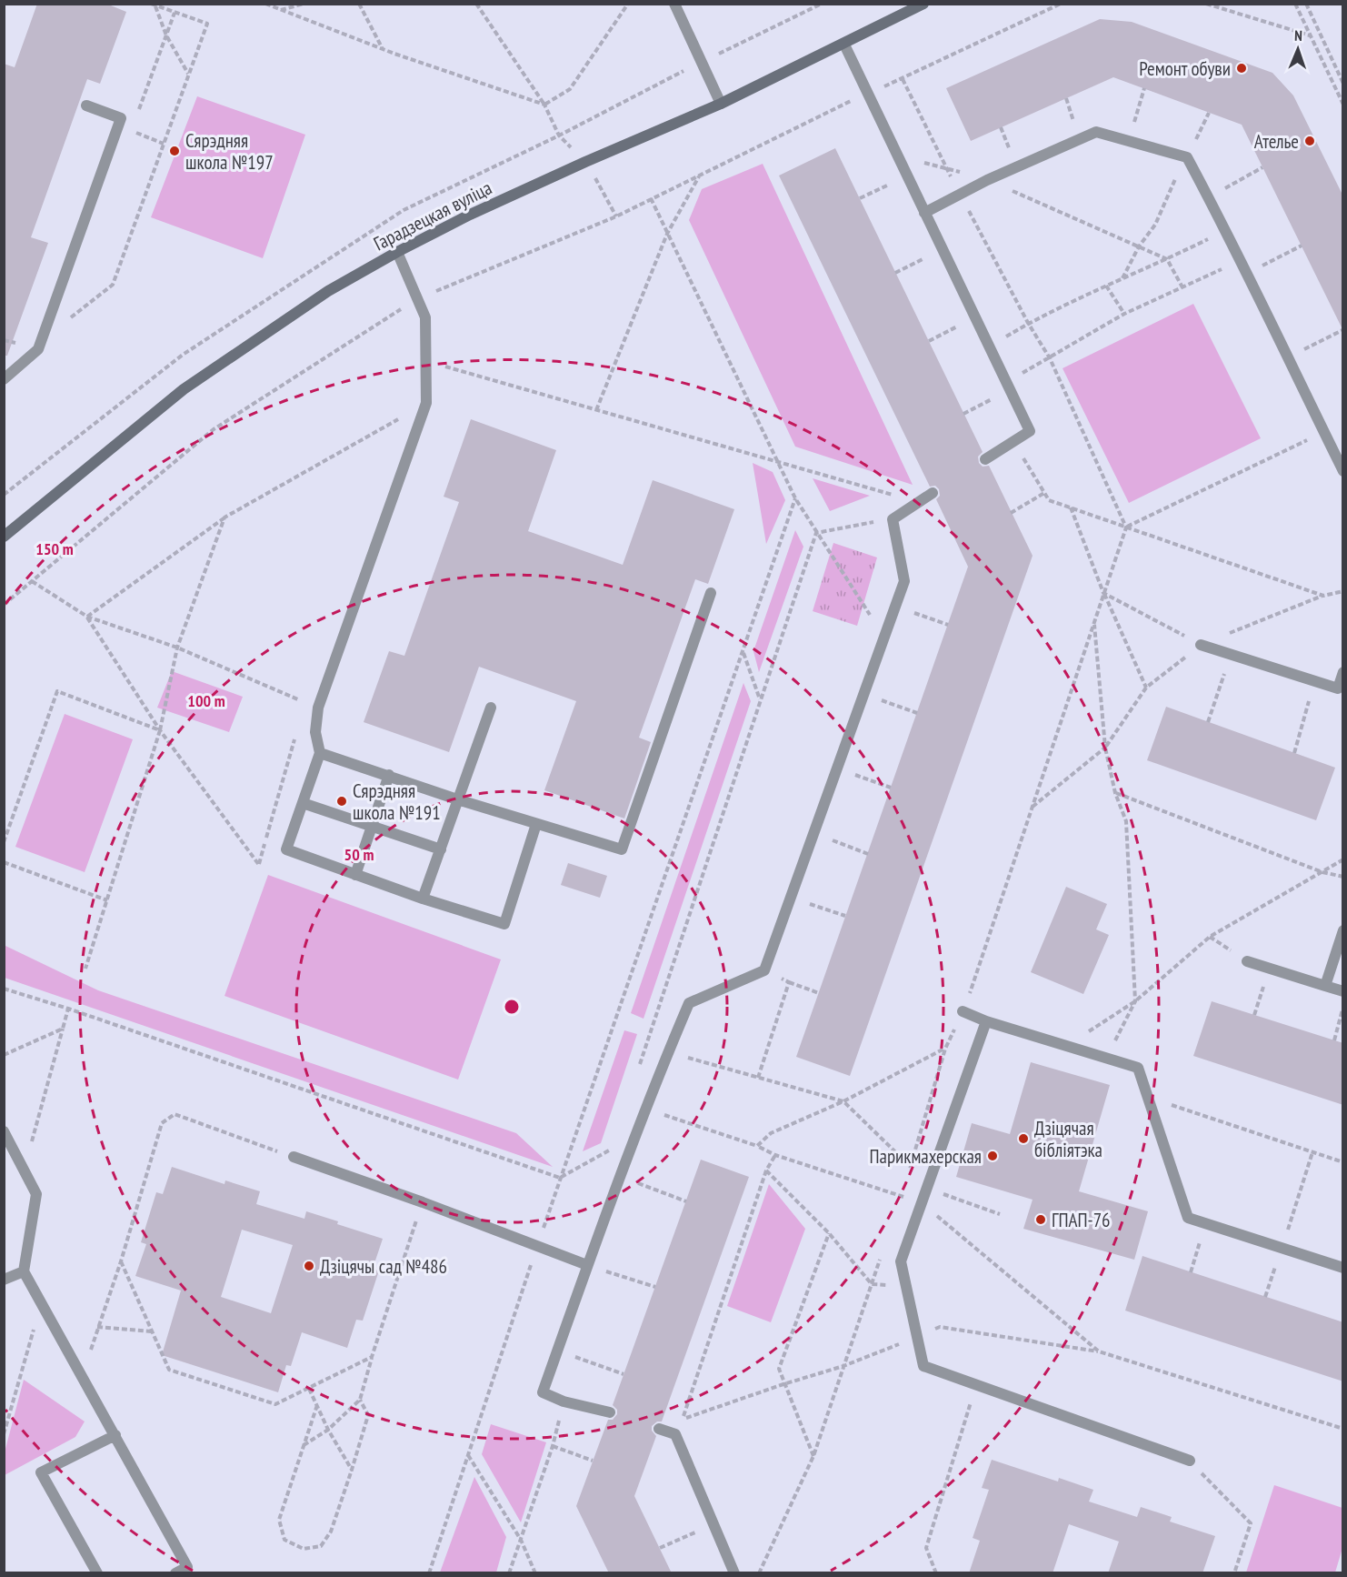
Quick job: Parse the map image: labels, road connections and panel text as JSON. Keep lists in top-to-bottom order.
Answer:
{
  "streets": {
    "street": ["Гарадзецкая вуліца"]
  },
  "places": [
    "Ремонт обуви",
    "Ателье",
    "Сярэдняя школа №197",
    "Сярэдняя школа №191",
    "Дзіцячая бібліятэка",
    "Парикмахерская",
    "ГПАП-76",
    "Дзіцячы сад №486"
  ],
  "north": "top",
  "rings": ["150 m", "100 m", "50 m"]
}
